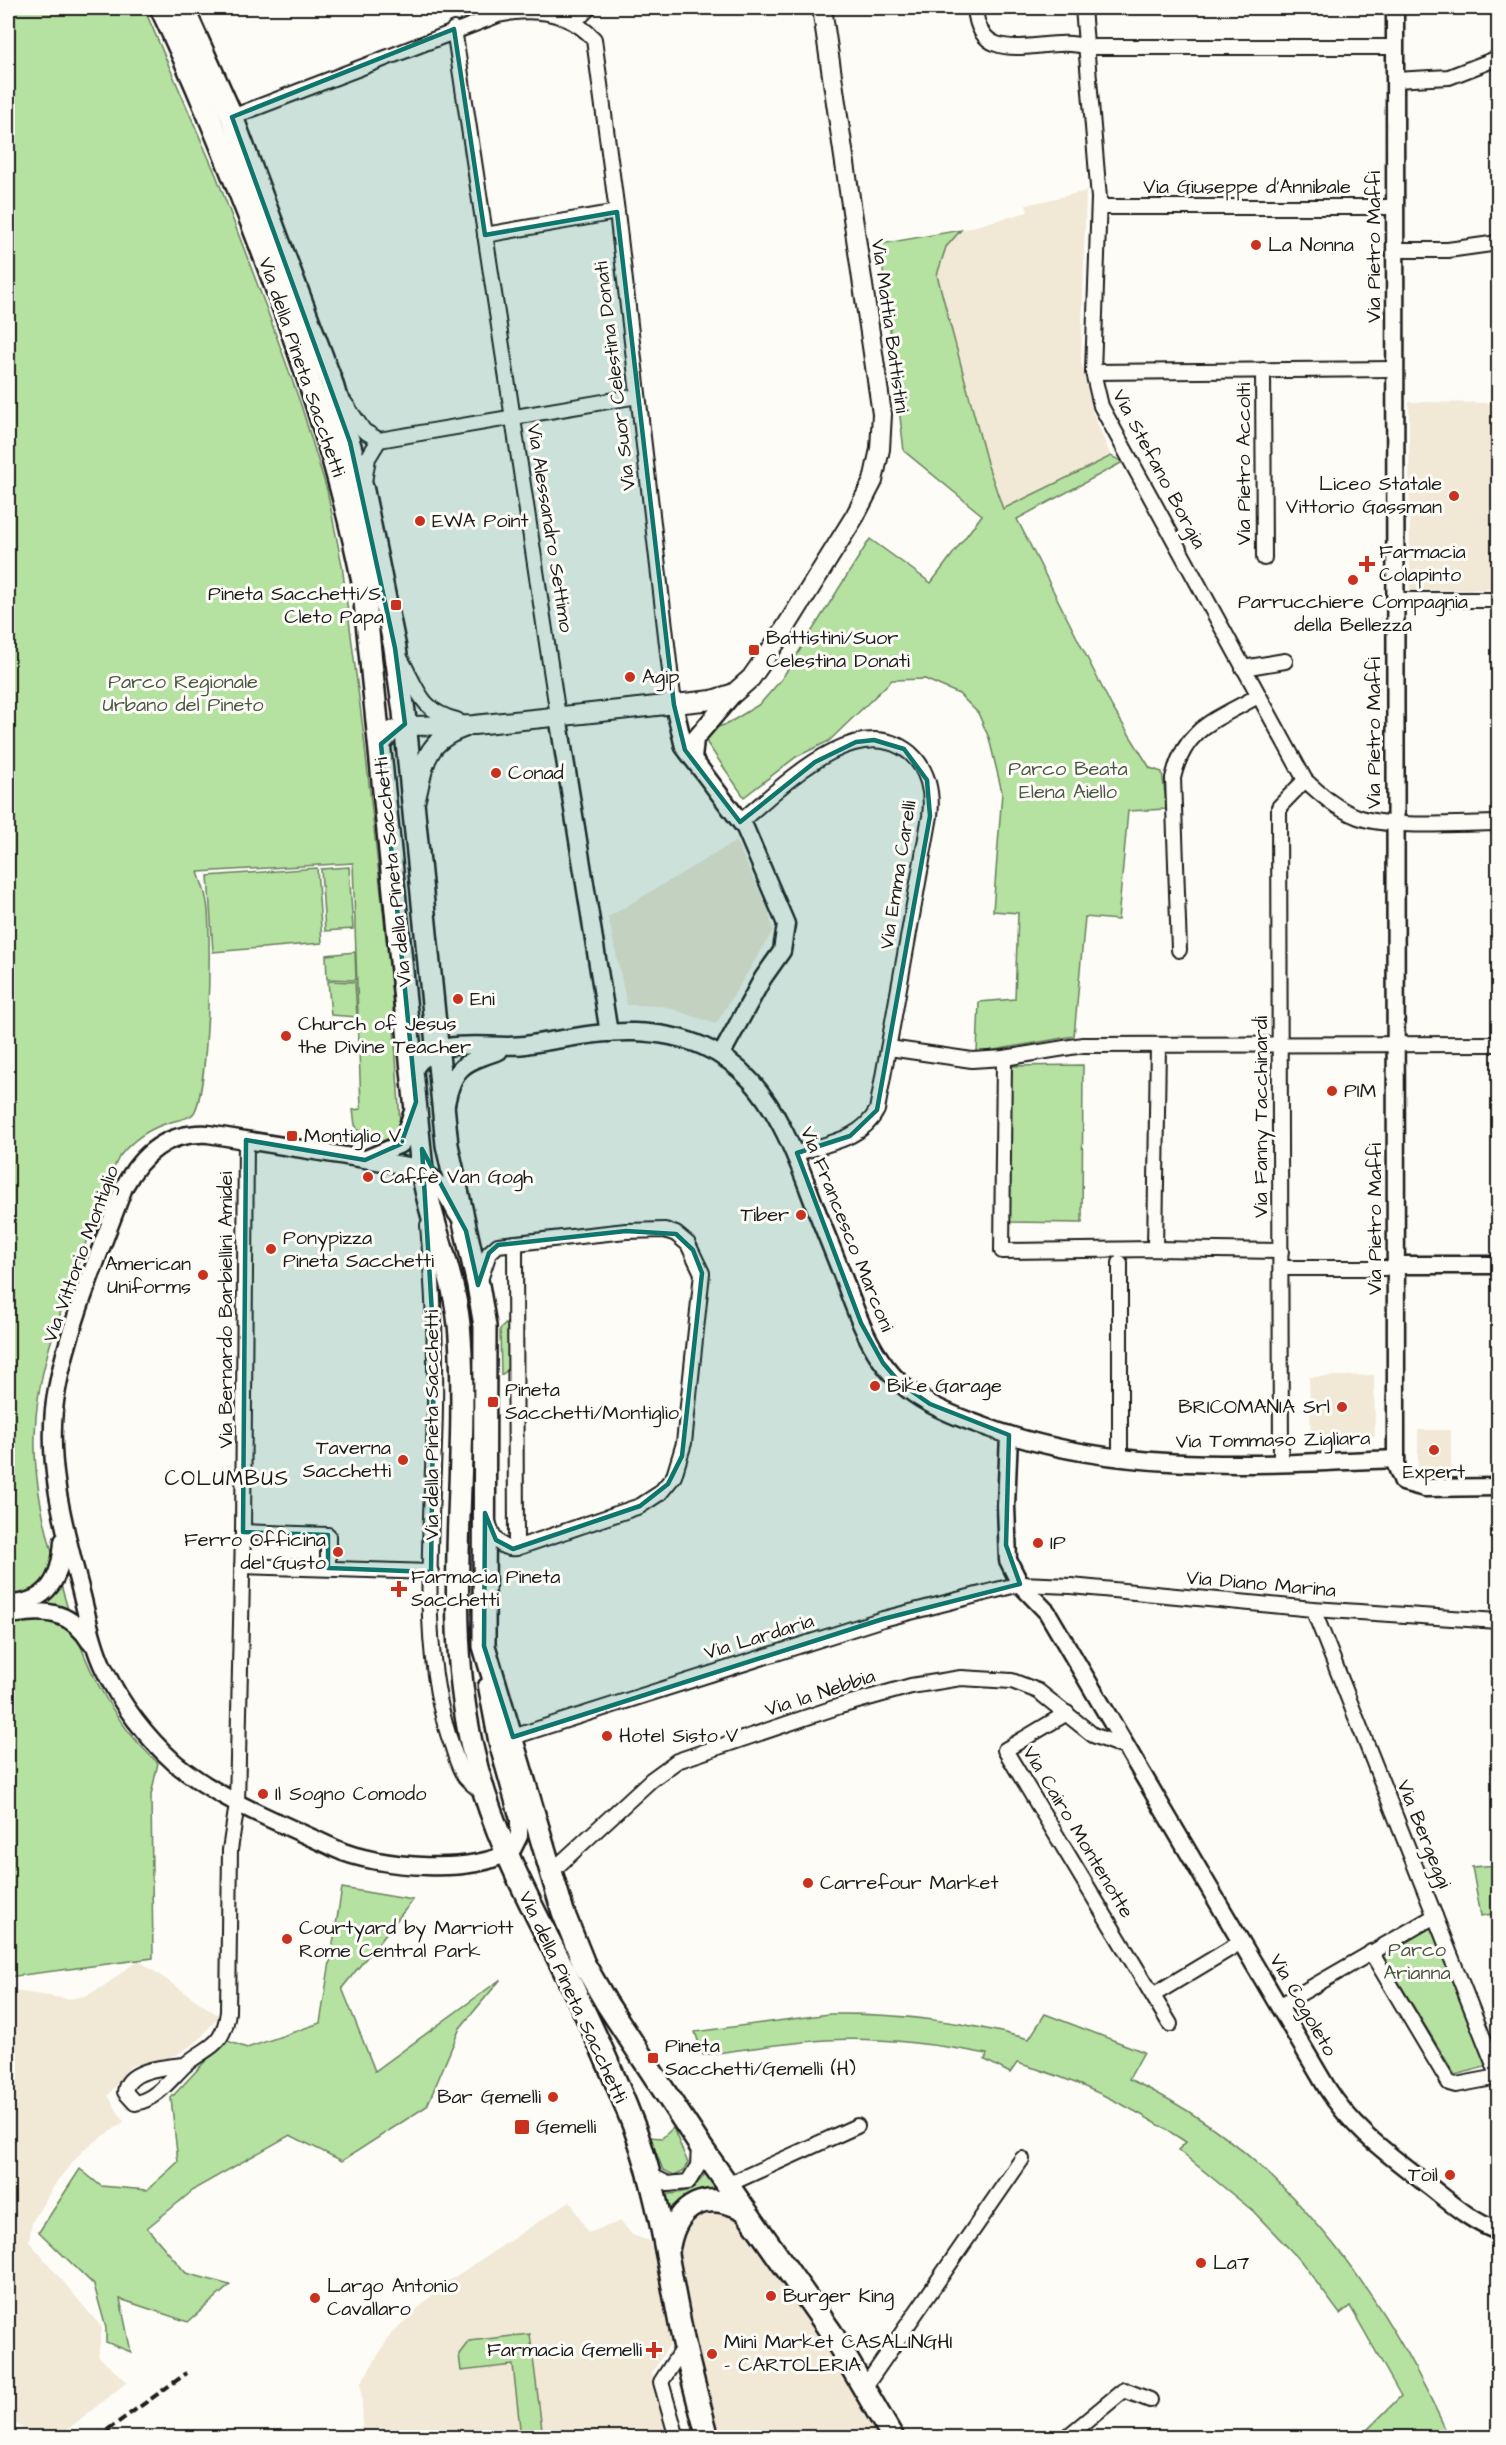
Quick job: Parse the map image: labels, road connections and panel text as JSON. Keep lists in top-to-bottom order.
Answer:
{
  "streets": {
    "main road": ["Via Mattia Battistini", "Via della Pineta Sacchetti"],
    "street": [
      "Via Giuseppe d'Annibale",
      "Via Pietro Maffi",
      "Via Suor Celestina Donati",
      "Via Pietro Accolti",
      "Via Stefano Borgia",
      "Via Alessandro Settimo",
      "Via Emma Carelli",
      "Via Fanny Tacchinardi",
      "Via Francesco Marconi",
      "Via Vittorio Montiglio",
      "Via Bernardo Barbiellini Amidei",
      "Via Tommaso Zigliara",
      "Via Diano Marina",
      "Via Lardaria",
      "Via la Nebbia",
      "Via Cairo Montenotte",
      "Via Bergeggi",
      "Via Cogoleto"
    ]
  },
  "crossings": [
    ["Via Giuseppe d'Annibale", "Via Pietro Maffi"],
    ["Via Giuseppe d'Annibale", "Via Stefano Borgia"],
    ["Via Pietro Maffi", "Via Stefano Borgia"],
    ["Via Pietro Maffi", "Via Tommaso Zigliara"],
    ["Via Mattia Battistini", "Via della Pineta Sacchetti"],
    ["Via Mattia Battistini", "Via Suor Celestina Donati"],
    ["Via Mattia Battistini", "Via Alessandro Settimo"],
    ["Via della Pineta Sacchetti", "Via Francesco Marconi"],
    ["Via della Pineta Sacchetti", "Via Vittorio Montiglio"],
    ["Via della Pineta Sacchetti", "Via Lardaria"],
    ["Via della Pineta Sacchetti", "Via la Nebbia"],
    ["Via Suor Celestina Donati", "Via Emma Carelli"],
    ["Via Suor Celestina Donati", "Via Francesco Marconi"],
    ["Via Stefano Borgia", "Via Fanny Tacchinardi"],
    ["Via Alessandro Settimo", "Via Francesco Marconi"],
    ["Via Emma Carelli", "Via Francesco Marconi"],
    ["Via Fanny Tacchinardi", "Via Tommaso Zigliara"],
    ["Via Francesco Marconi", "Via Tommaso Zigliara"],
    ["Via Francesco Marconi", "Via Cogoleto"],
    ["Via Vittorio Montiglio", "Via Bernardo Barbiellini Amidei"],
    ["Via Tommaso Zigliara", "Via Cogoleto"],
    ["Via Diano Marina", "Via Lardaria"],
    ["Via Diano Marina", "Via Bergeggi"],
    ["Via Diano Marina", "Via Cogoleto"],
    ["Via Lardaria", "Via Cogoleto"],
    ["Via la Nebbia", "Via Cairo Montenotte"]
  ],
  "districts": ["COLUMBUS"],
  "parks": ["Parco Regionale Urbano del Pineto", "Parco Beata Elena Aiello", "Parco Arianna"],
  "places": {
    "other": [
      "La Nonna",
      "Liceo Statale Vittorio Gassman",
      "EWA Point",
      "Parrucchiere Compagnia della Bellezza",
      "Agip",
      "Conad",
      "Eni",
      "Church of Jesus the Divine Teacher",
      "PIM",
      "Caffè Van Gogh",
      "Tiber",
      "Ponypizza Pineta Sacchetti",
      "American Uniforms",
      "Bike Garage",
      "BRICOMANIA Srl",
      "Expert",
      "Taverna Sacchetti",
      "IP",
      "Ferro Officina del Gusto",
      "Hotel Sisto V",
      "Il Sogno Comodo",
      "Carrefour Market",
      "Courtyard by Marriott Rome Central Park",
      "Bar Gemelli",
      "Toil",
      "La7",
      "Burger King",
      "Largo Antonio Cavallaro",
      "Mini Market CASALINGHI - CARTOLERIA"
    ],
    "health": ["Farmacia Colapinto", "Farmacia Pineta Sacchetti", "Farmacia Gemelli"],
    "transit": [
      "Pineta Sacchetti/S. Cleto Papa",
      "Battistini/Suor Celestina Donati",
      "Montiglio V.",
      "Pineta Sacchetti/Montiglio",
      "Pineta Sacchetti/Gemelli (H)",
      "Gemelli"
    ]
  }
}
